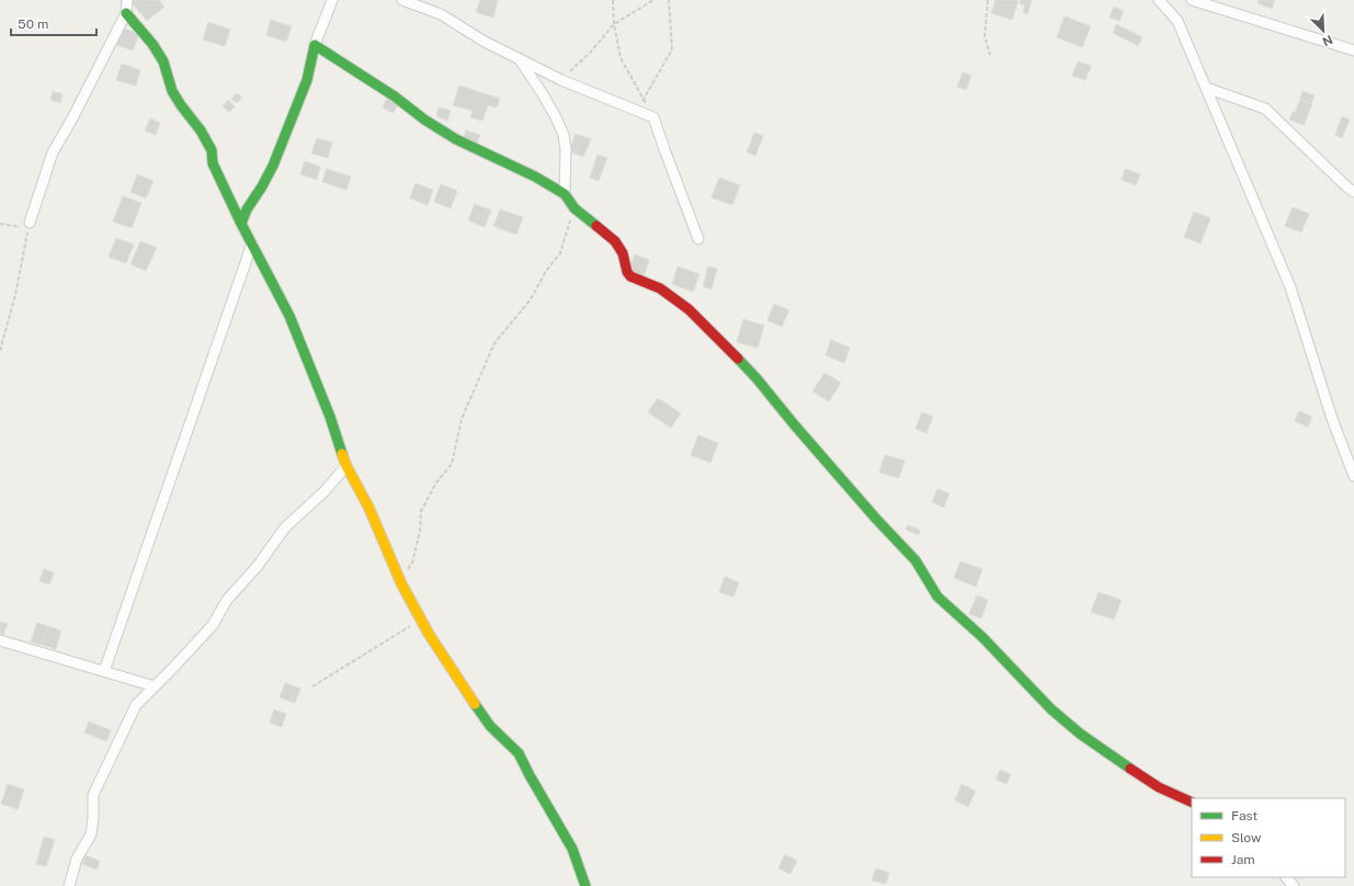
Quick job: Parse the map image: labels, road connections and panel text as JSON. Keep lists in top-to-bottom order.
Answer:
{
  "legend": ["Fast", "Slow", "Jam"],
  "scale_bar": "50 m",
  "north": "bottom right"
}
